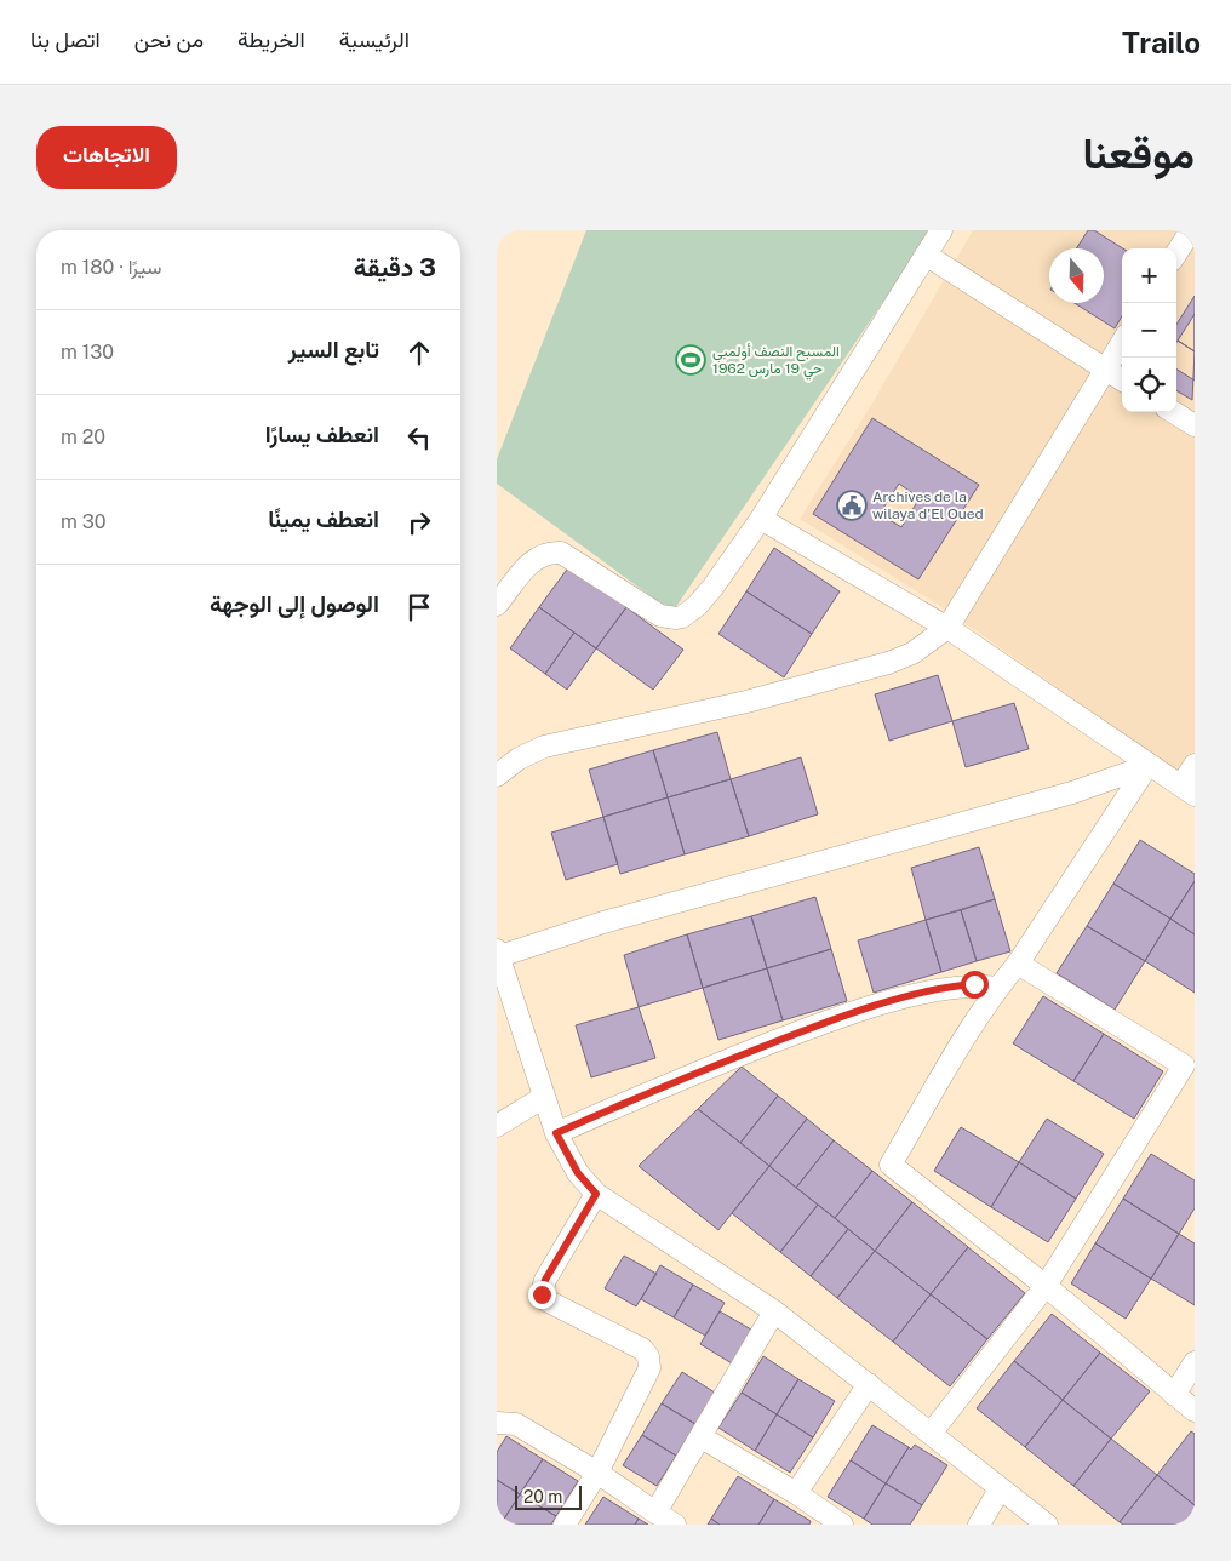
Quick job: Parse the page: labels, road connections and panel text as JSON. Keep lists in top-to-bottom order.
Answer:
{
  "places": {
    "sports": ["المسبح النصف أولمبي حي 19 مارس 1962"],
    "public building": ["Archives de la wilaya d'El Oued"]
  },
  "scale_bar": "20 m",
  "north": "bottom",
  "page": {
    "header": "Trailo",
    "nav": [
      "الرئيسية",
      "الخريطة",
      "من نحن",
      "اتصل بنا"
    ],
    "title": "موقعنا",
    "buttons": "الاتجاهات",
    "heading": ["3 دقيقة", "سيرًا · 180 m"],
    "map_buttons": ["+", "−"],
    "list": [
      ["تابع السير", "130 m"],
      ["انعطف يسارًا", "20 m"],
      ["انعطف يمينًا", "30 m"],
      "الوصول إلى الوجهة"
    ],
    "scale": "20 m"
  }
}
